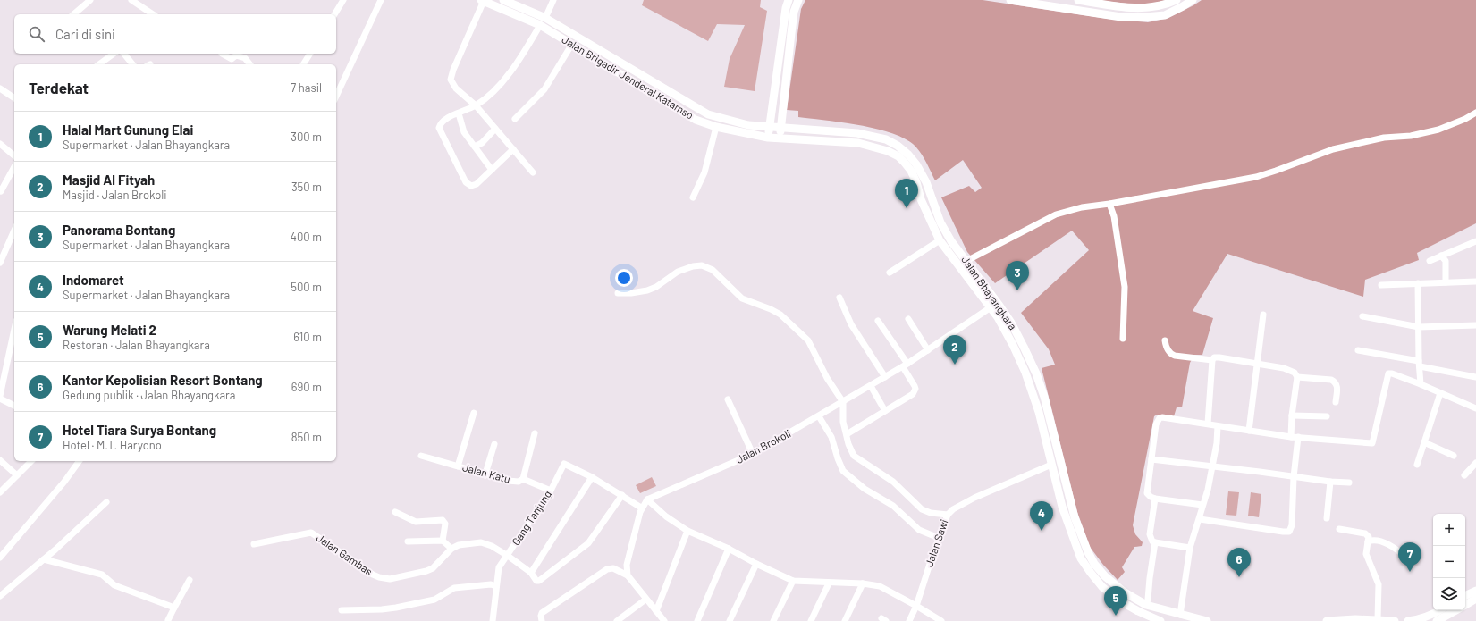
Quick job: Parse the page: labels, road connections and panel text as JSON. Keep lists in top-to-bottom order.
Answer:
{
  "streets": {
    "main road": ["Jalan Brigadir Jenderal Katamso", "Jalan Bhayangkara"],
    "street": [
      "Jalan Brokoli",
      "Jalan Katu",
      "Gang Tanjung",
      "Jalan Sawi",
      "Jalan Gambas"
    ]
  },
  "crossings": [
    ["Jalan Brigadir Jenderal Katamso", "Jalan Bhayangkara"],
    ["Jalan Bhayangkara", "Jalan Brokoli"],
    ["Jalan Bhayangkara", "Jalan Sawi"],
    ["Jalan Katu", "Gang Tanjung"],
    ["Gang Tanjung", "Jalan Gambas"]
  ],
  "page": {
    "search": "Cari di sini",
    "heading": ["Terdekat", "7 hasil"],
    "list": [
      {
        "mark": "1",
        "name": "Halal Mart Gunung Elai",
        "note": "Supermarket · Jalan Bhayangkara",
        "value": "300 m"
      },
      {
        "mark": "2",
        "name": "Masjid Al Fityah",
        "note": "Masjid · Jalan Brokoli",
        "value": "350 m"
      },
      {
        "mark": "3",
        "name": "Panorama Bontang",
        "note": "Supermarket · Jalan Bhayangkara",
        "value": "400 m"
      },
      {
        "mark": "4",
        "name": "Indomaret",
        "note": "Supermarket · Jalan Bhayangkara",
        "value": "500 m"
      },
      {
        "mark": "5",
        "name": "Warung Melati 2",
        "note": "Restoran · Jalan Bhayangkara",
        "value": "610 m"
      },
      {
        "mark": "6",
        "name": "Kantor Kepolisian Resort Bontang",
        "note": "Gedung publik · Jalan Bhayangkara",
        "value": "690 m"
      },
      {
        "mark": "7",
        "name": "Hotel Tiara Surya Bontang",
        "note": "Hotel · M.T. Haryono",
        "value": "850 m"
      }
    ],
    "pins": [
      "1",
      "3",
      "2",
      "4",
      "7",
      "6",
      "5"
    ],
    "map_buttons": ["+", "−"]
  }
}
